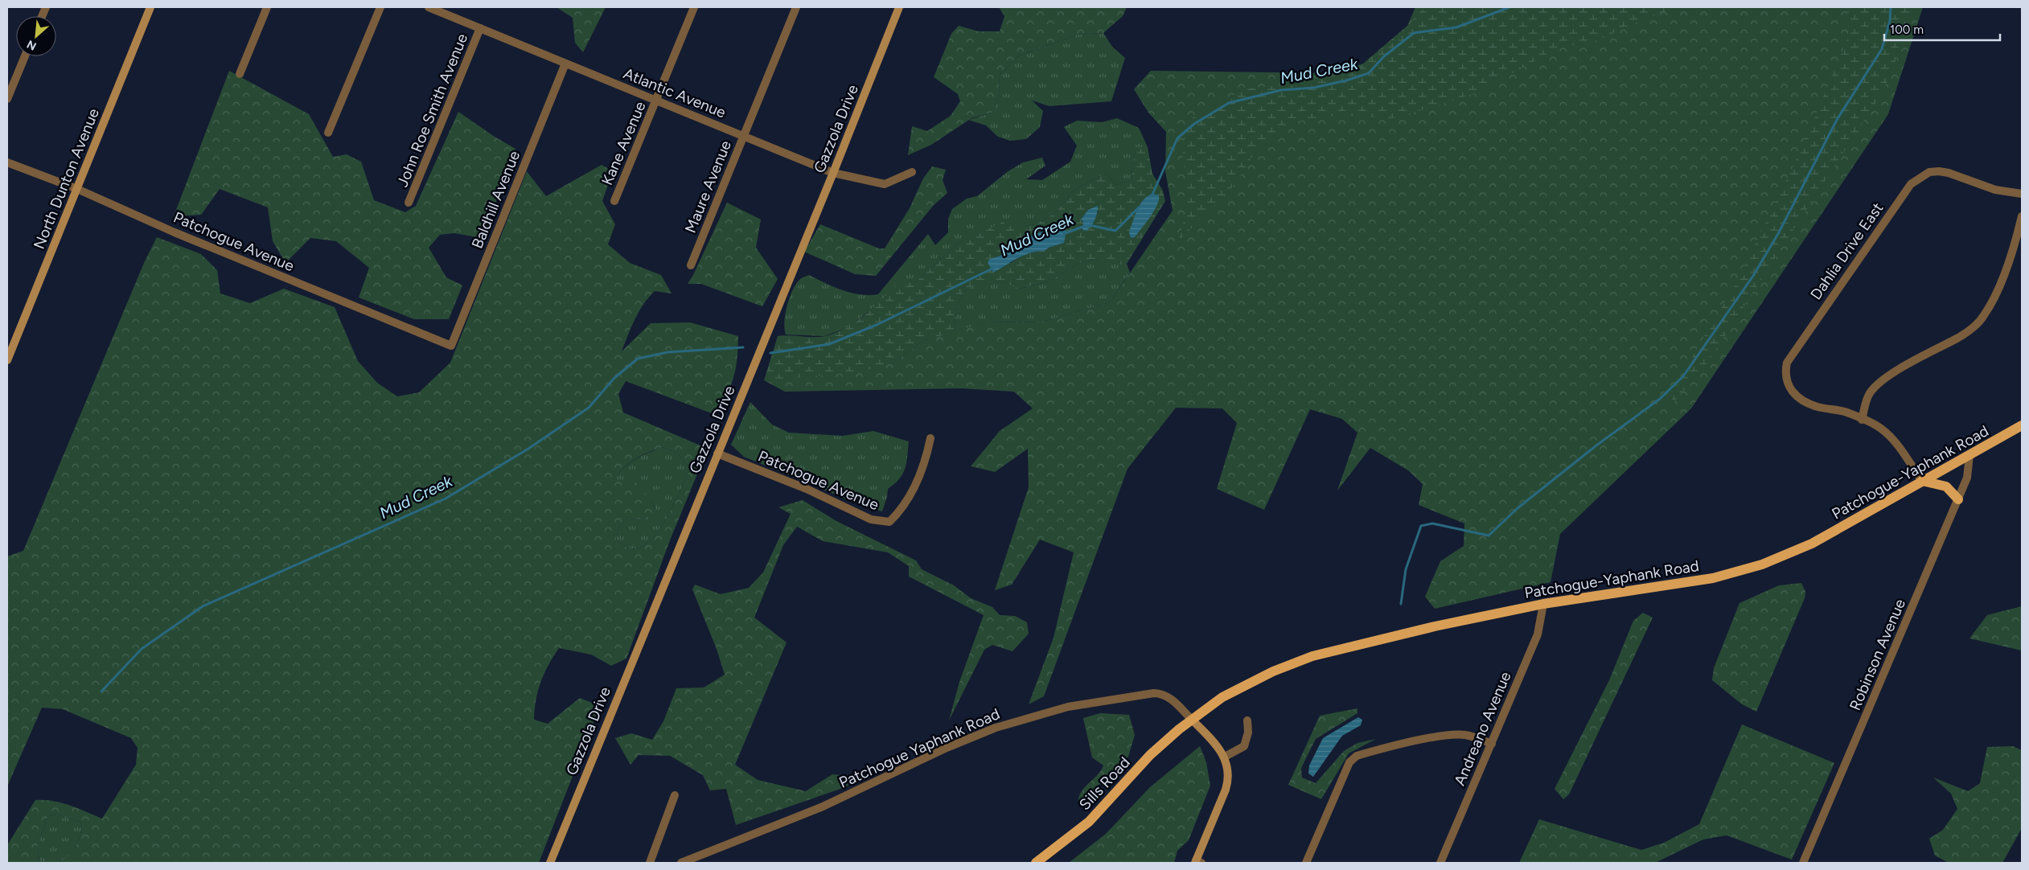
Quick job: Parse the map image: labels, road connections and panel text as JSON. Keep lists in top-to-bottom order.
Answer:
{
  "streets": {
    "main road": ["Patchogue-Yaphank Road", "Sills Road"],
    "street": [
      "Atlantic Avenue",
      "John Roe Smith Avenue",
      "Gazzola Drive",
      "Kane Avenue",
      "North Dunton Avenue",
      "Maure Avenue",
      "Baldhill Avenue",
      "Patchogue Avenue",
      "Dahlia Drive East",
      "Robinson Avenue",
      "Andreano Avenue",
      "Patchogue Yaphank Road"
    ]
  },
  "crossings": [
    ["Atlantic Avenue", "John Roe Smith Avenue"],
    ["Atlantic Avenue", "Gazzola Drive"],
    ["Atlantic Avenue", "Kane Avenue"],
    ["Atlantic Avenue", "Maure Avenue"],
    ["Atlantic Avenue", "Baldhill Avenue"],
    ["Gazzola Drive", "Patchogue Avenue"],
    ["North Dunton Avenue", "Patchogue Avenue"],
    ["Baldhill Avenue", "Patchogue Avenue"],
    ["Dahlia Drive East", "Patchogue-Yaphank Road"],
    ["Patchogue-Yaphank Road", "Robinson Avenue"],
    ["Patchogue-Yaphank Road", "Andreano Avenue"],
    ["Patchogue-Yaphank Road", "Patchogue Yaphank Road"],
    ["Patchogue-Yaphank Road", "Sills Road"],
    ["Patchogue Yaphank Road", "Sills Road"]
  ],
  "water": ["Mud Creek"],
  "scale_bar": "100 m",
  "north": "bottom left"
}
